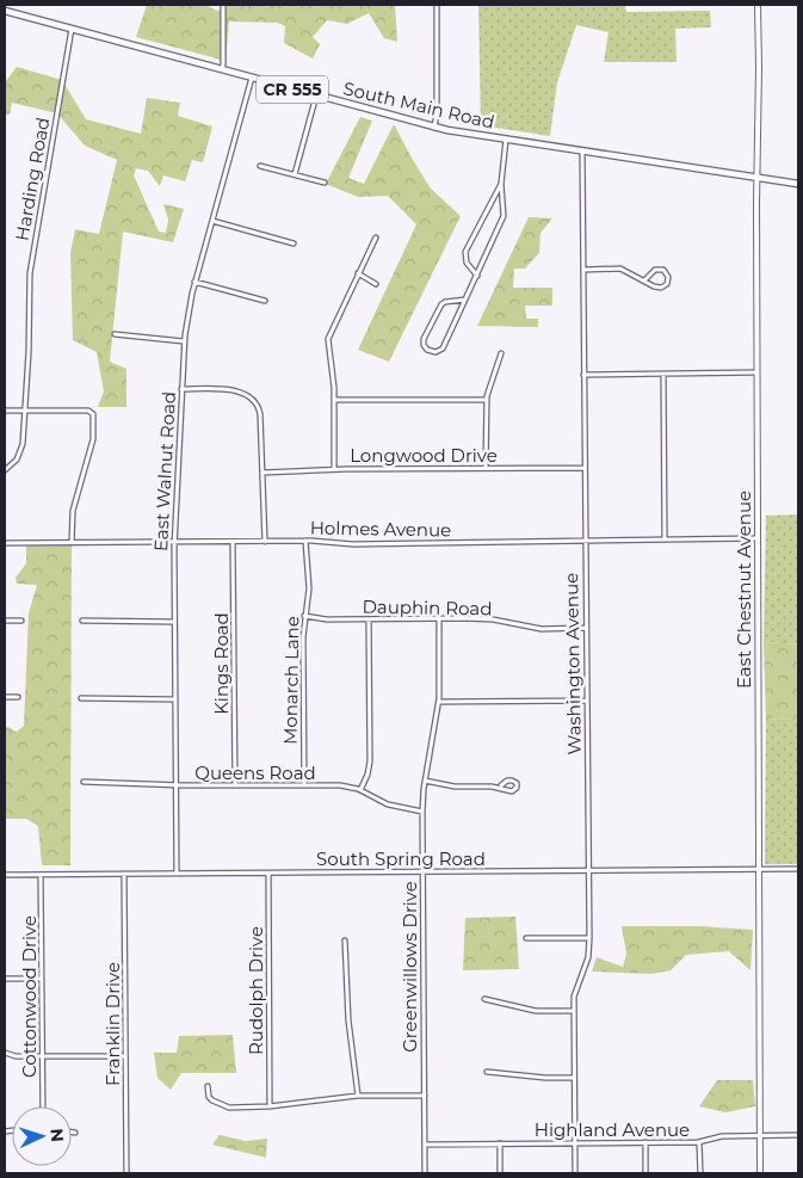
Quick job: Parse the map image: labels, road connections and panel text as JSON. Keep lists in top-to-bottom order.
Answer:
{
  "streets": {
    "main road": ["CR 555", "South Main Road"],
    "street": [
      "Harding Road",
      "Longwood Drive",
      "East Walnut Road",
      "Holmes Avenue",
      "East Chestnut Avenue",
      "Dauphin Road",
      "Kings Road",
      "Washington Avenue",
      "Monarch Lane",
      "Queens Road",
      "South Spring Road",
      "Greenwillows Drive",
      "Rudolph Drive",
      "Cottonwood Drive",
      "Franklin Drive",
      "Highland Avenue"
    ]
  },
  "crossings": [
    ["South Main Road", "Harding Road"],
    ["South Main Road", "East Walnut Road"],
    ["South Main Road", "East Chestnut Avenue"],
    ["South Main Road", "Washington Avenue"],
    ["Longwood Drive", "Washington Avenue"],
    ["East Walnut Road", "Holmes Avenue"],
    ["East Walnut Road", "Queens Road"],
    ["East Walnut Road", "South Spring Road"],
    ["Holmes Avenue", "East Chestnut Avenue"],
    ["Holmes Avenue", "Kings Road"],
    ["Holmes Avenue", "Washington Avenue"],
    ["Holmes Avenue", "Monarch Lane"],
    ["East Chestnut Avenue", "South Spring Road"],
    ["East Chestnut Avenue", "Highland Avenue"],
    ["Dauphin Road", "Washington Avenue"],
    ["Dauphin Road", "Monarch Lane"],
    ["Dauphin Road", "Greenwillows Drive"],
    ["Kings Road", "Queens Road"],
    ["Washington Avenue", "South Spring Road"],
    ["Washington Avenue", "Highland Avenue"],
    ["Monarch Lane", "Queens Road"],
    ["Queens Road", "Greenwillows Drive"],
    ["South Spring Road", "Greenwillows Drive"],
    ["South Spring Road", "Rudolph Drive"],
    ["South Spring Road", "Cottonwood Drive"],
    ["South Spring Road", "Franklin Drive"],
    ["Greenwillows Drive", "Highland Avenue"]
  ],
  "north": "right"
}
